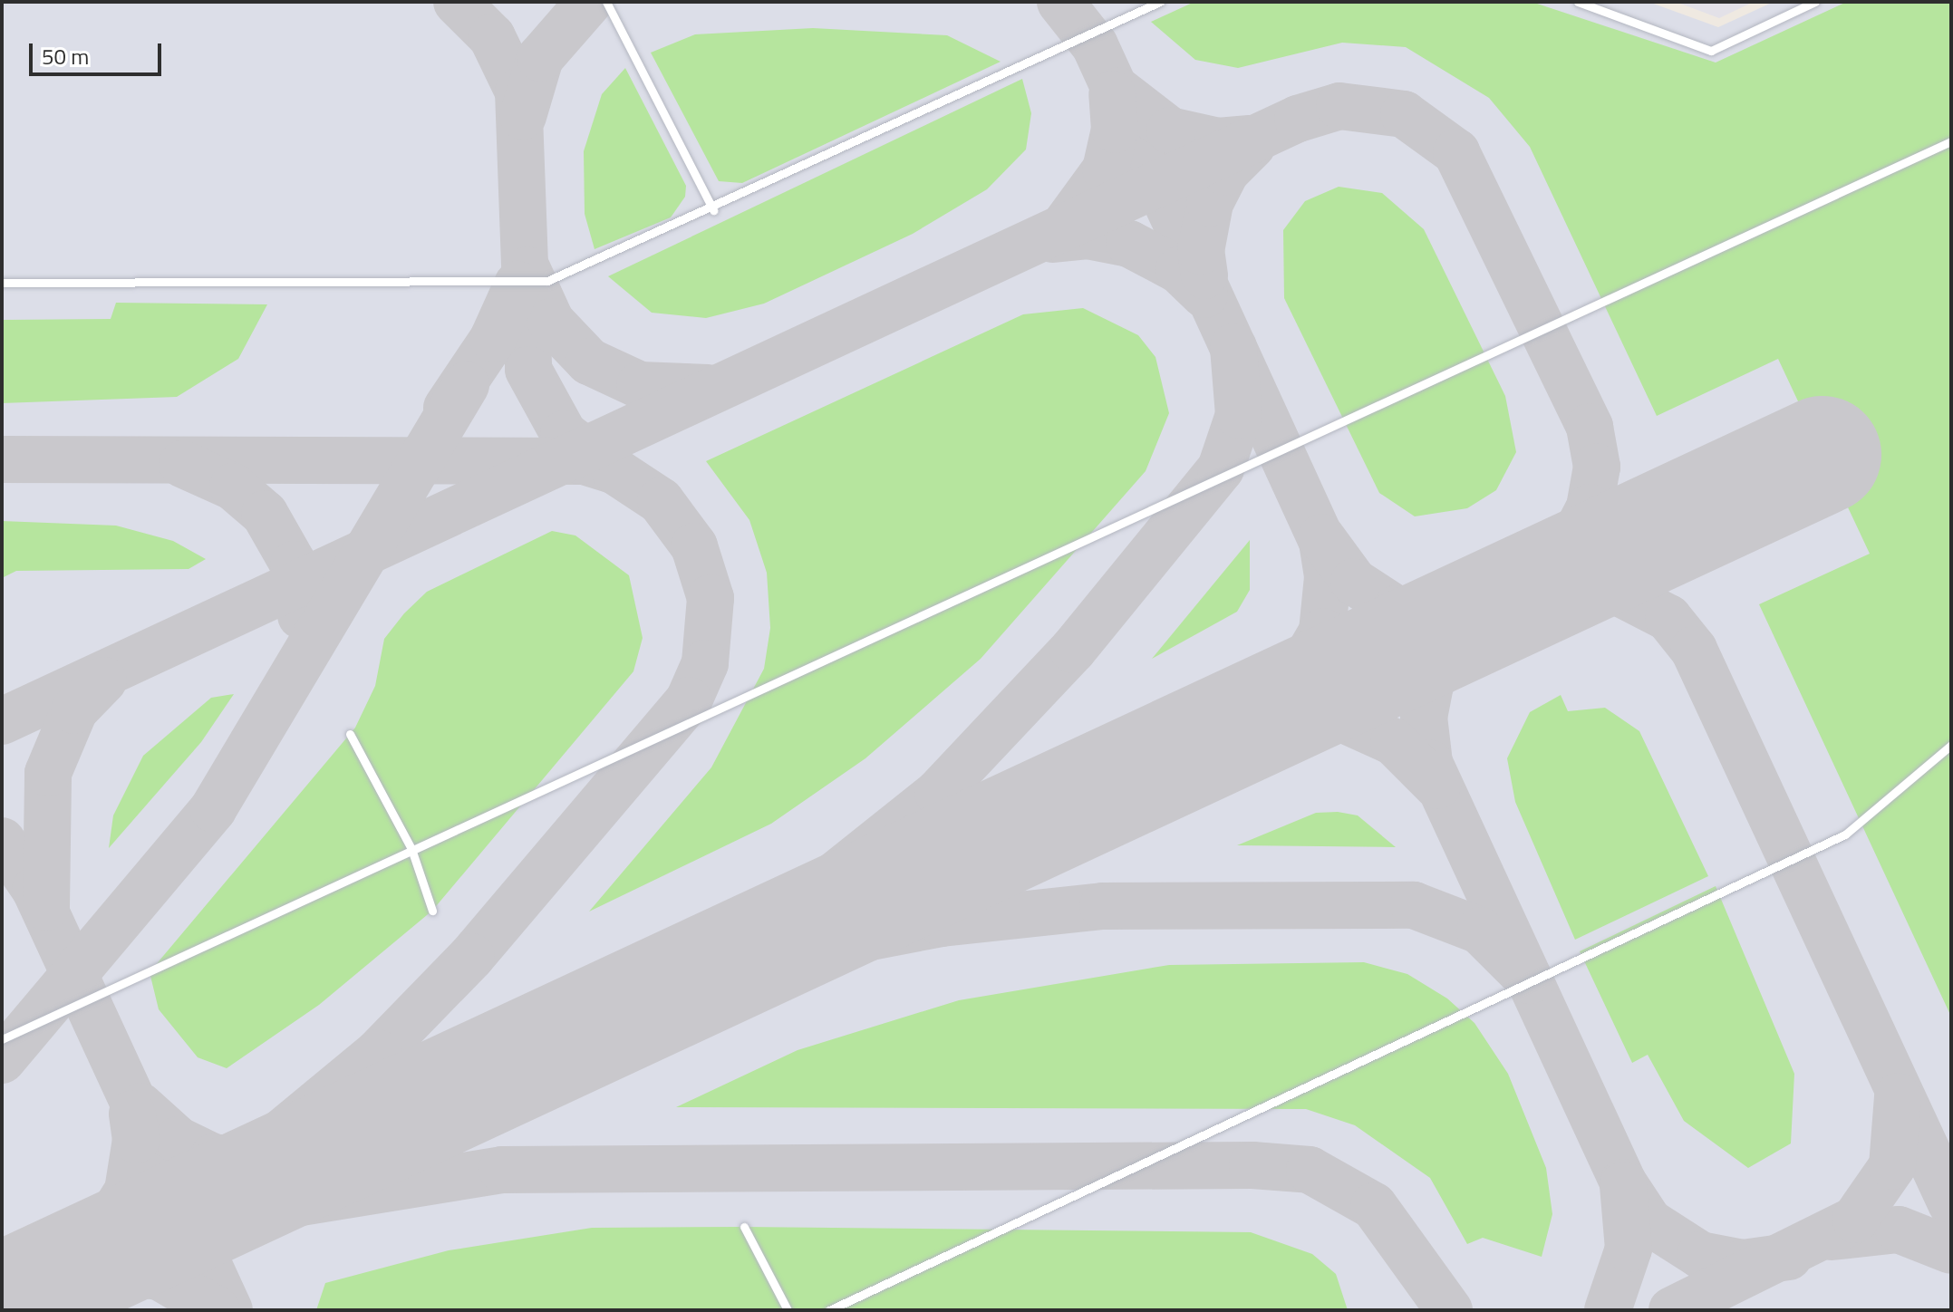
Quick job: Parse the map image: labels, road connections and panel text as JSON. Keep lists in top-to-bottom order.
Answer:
{
  "scale_bar": "50 m"
}
